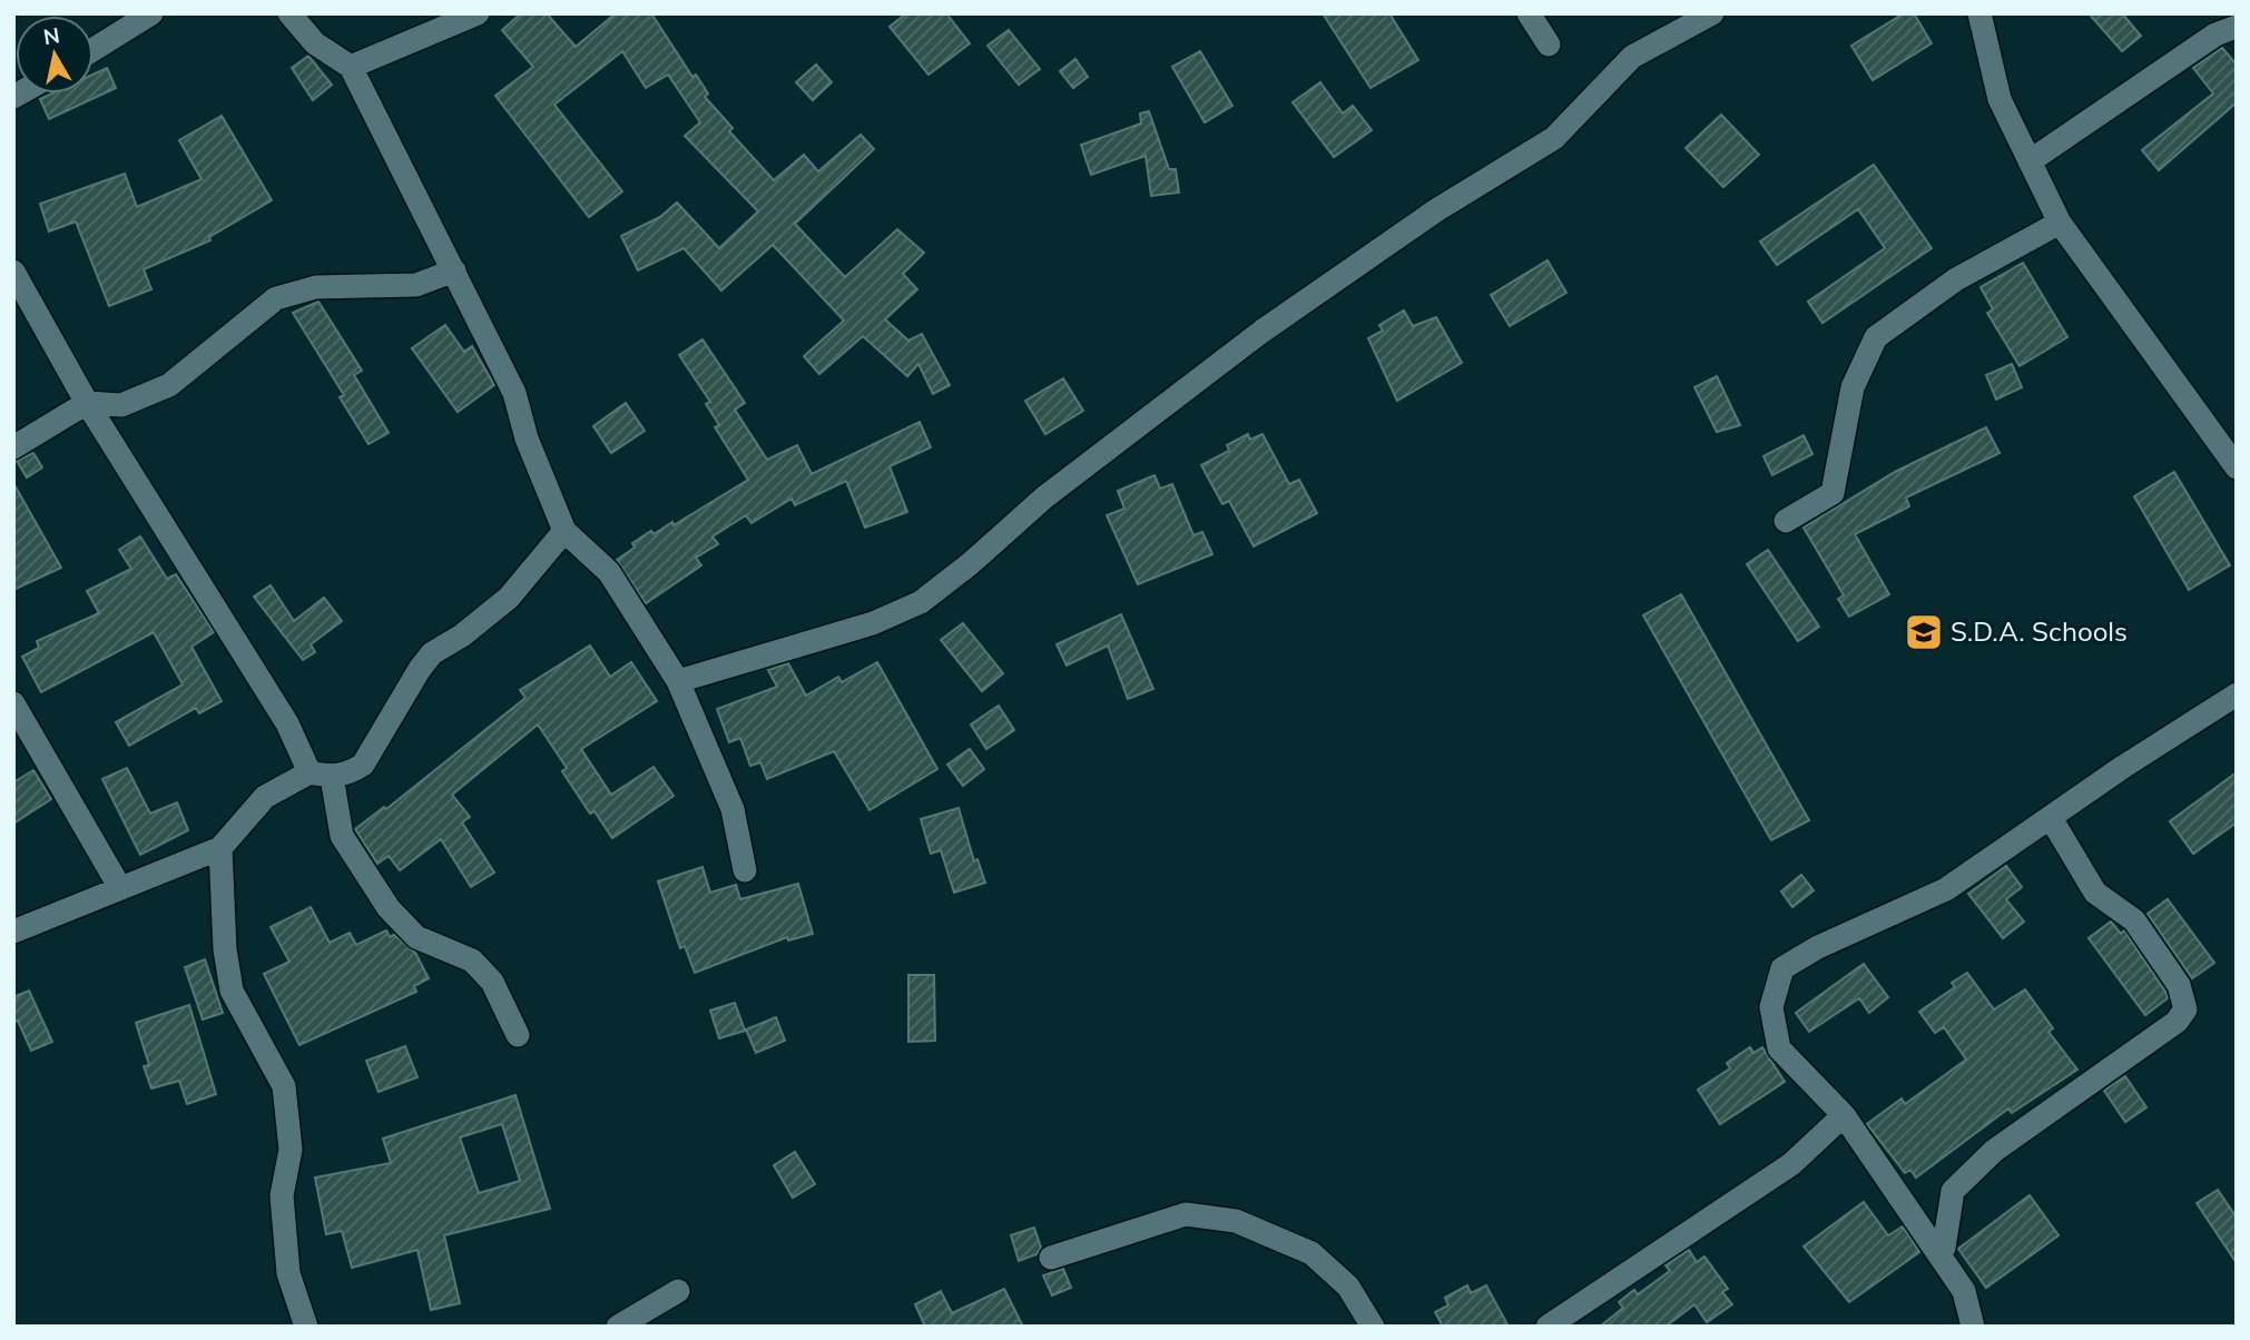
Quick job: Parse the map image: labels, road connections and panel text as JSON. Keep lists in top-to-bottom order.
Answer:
{
  "places": {
    "school or university": ["S.D.A. Schools"]
  },
  "north": "top"
}
